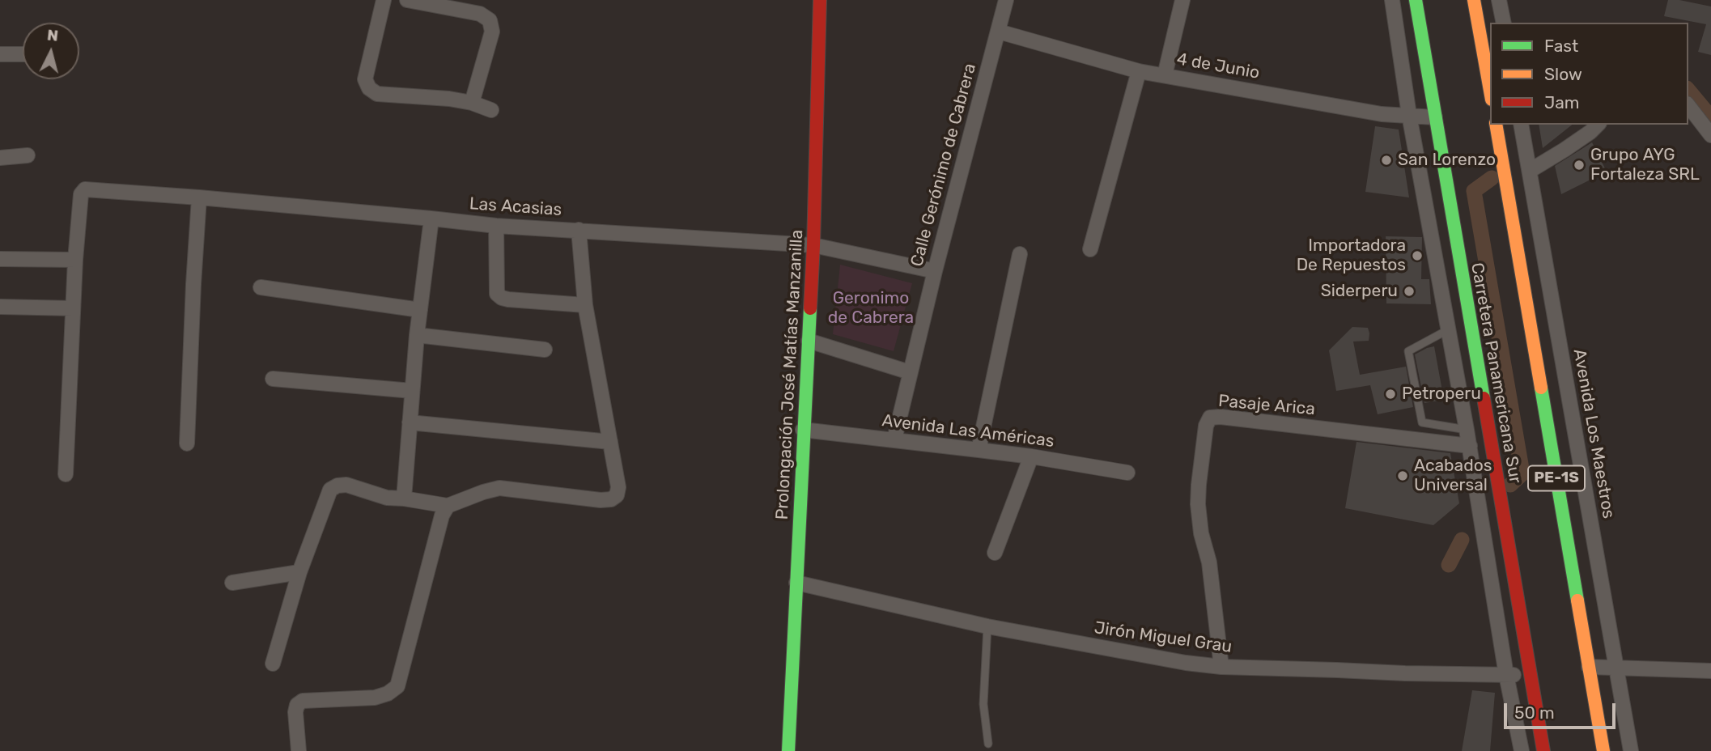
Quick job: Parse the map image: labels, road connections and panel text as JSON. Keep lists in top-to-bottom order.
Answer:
{
  "streets": {
    "main road": ["Carretera Panamericana Sur", "Prolongación José Matías Manzanilla", "PE-1S"],
    "street": [
      "4 de Junio",
      "Calle Gerónimo de Cabrera",
      "Las Acasias",
      "Pasaje Arica",
      "Avenida Las Américas",
      "Avenida Los Maestros",
      "Jirón Miguel Grau"
    ]
  },
  "crossings": [
    ["4 de Junio", "Calle Gerónimo de Cabrera"],
    ["4 de Junio", "Carretera Panamericana Sur"],
    ["Calle Gerónimo de Cabrera", "Las Acasias"],
    ["Calle Gerónimo de Cabrera", "Avenida Las Américas"],
    ["Las Acasias", "Prolongación José Matías Manzanilla"],
    ["Carretera Panamericana Sur", "Jirón Miguel Grau"],
    ["Prolongación José Matías Manzanilla", "Avenida Las Américas"],
    ["Prolongación José Matías Manzanilla", "Jirón Miguel Grau"],
    ["Pasaje Arica", "Jirón Miguel Grau"]
  ],
  "parks": ["Geronimo de Cabrera"],
  "places": [
    "San Lorenzo",
    "Grupo AYG Fortaleza SRL",
    "Importadora De Repuestos",
    "Siderperu",
    "Petroperu",
    "Acabados Universal"
  ],
  "legend": ["Fast", "Slow", "Jam"],
  "scale_bar": "50 m",
  "north": "top"
}
